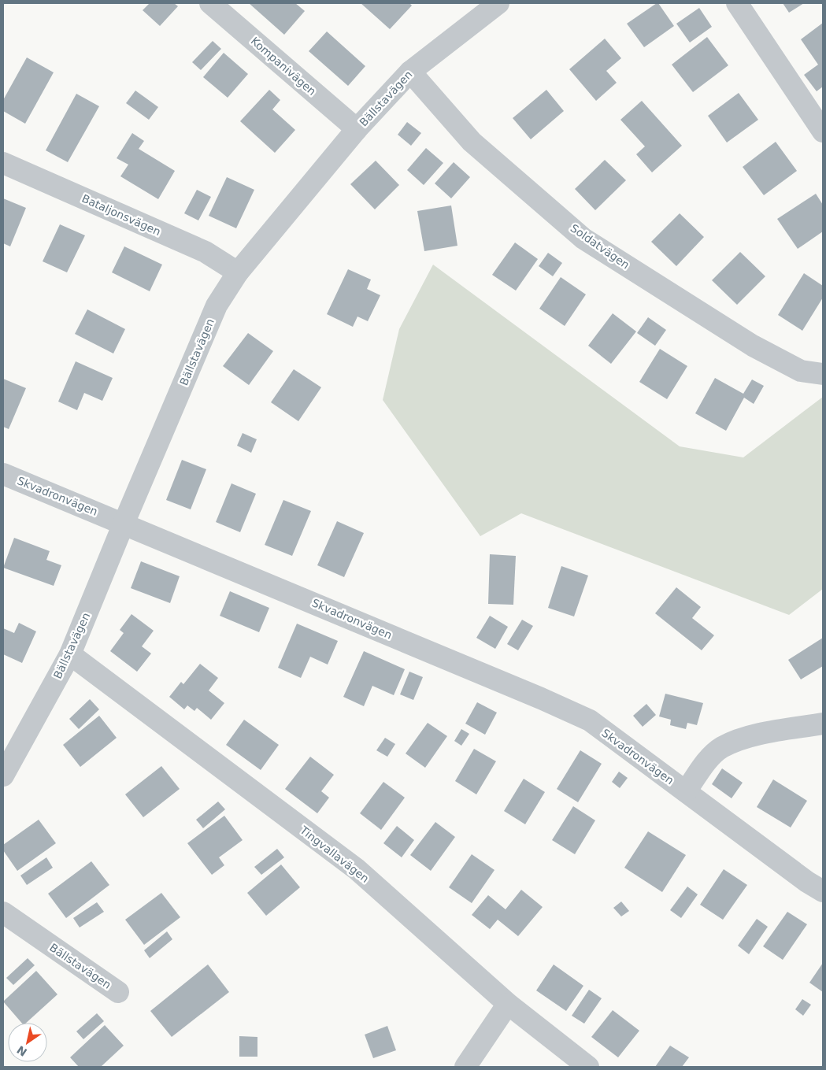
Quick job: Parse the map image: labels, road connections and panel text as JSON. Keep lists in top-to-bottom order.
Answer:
{
  "streets": {
    "street": [
      "Kompanivägen",
      "Bällstavägen",
      "Bataljonsvägen",
      "Soldatvägen",
      "Skvadronvägen",
      "Tingvallavägen"
    ]
  },
  "crossings": [
    ["Kompanivägen", "Bällstavägen"],
    ["Bällstavägen", "Bataljonsvägen"],
    ["Bällstavägen", "Soldatvägen"],
    ["Bällstavägen", "Skvadronvägen"],
    ["Bällstavägen", "Tingvallavägen"]
  ],
  "north": "bottom left"
}
